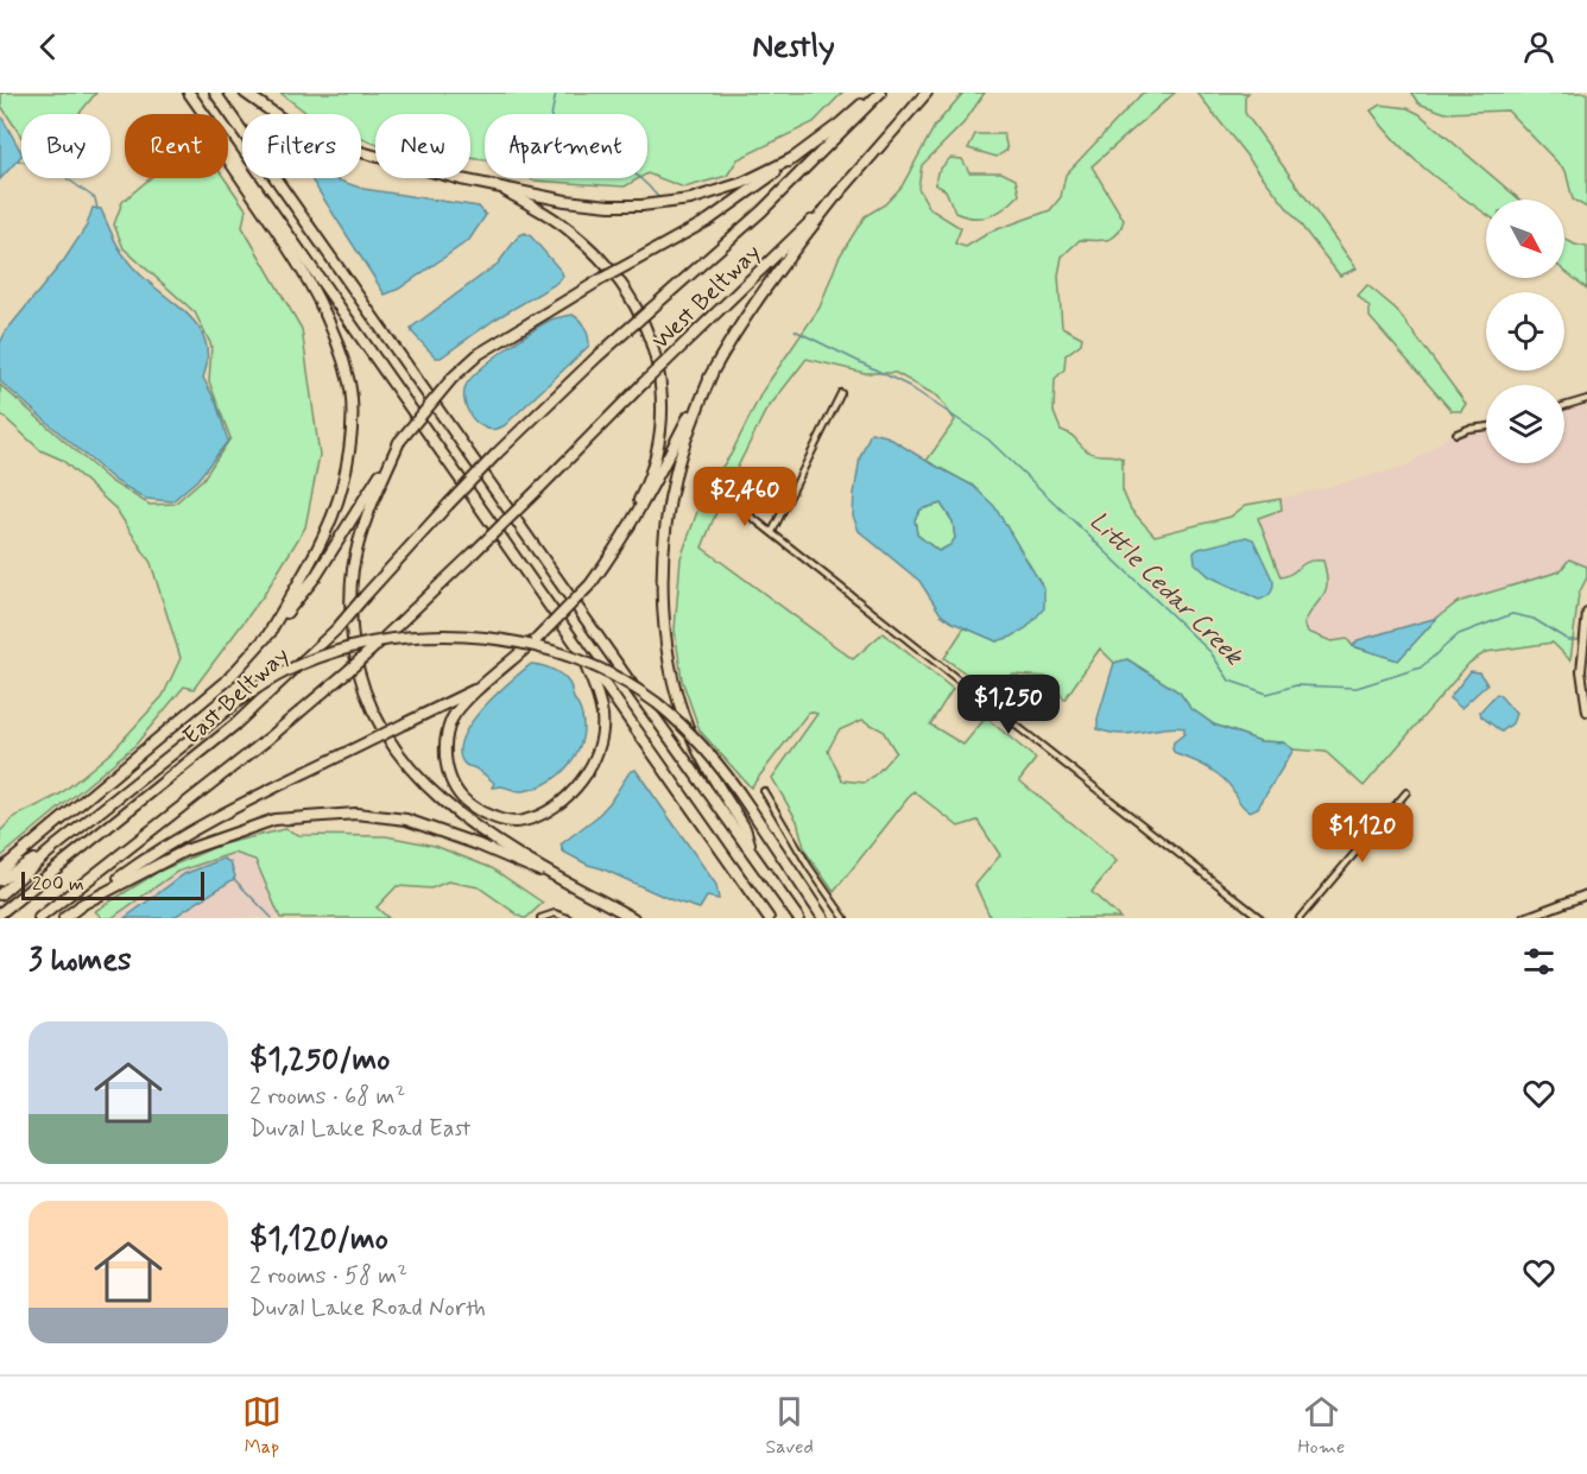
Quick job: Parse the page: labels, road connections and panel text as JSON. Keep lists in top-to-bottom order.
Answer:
{
  "streets": {
    "highway": ["West Beltway", "East Beltway"]
  },
  "crossings": [
    ["West Beltway", "East Beltway"]
  ],
  "water": ["Little Cedar Creek"],
  "scale_bar": "200 m",
  "north": "bottom right",
  "page": {
    "header": "Nestly",
    "chip": [
      "Buy",
      "Rent",
      "Filters",
      "New",
      "Apartment"
    ],
    "price": ["$2,460", "$1,250", "$1,120"],
    "scale": "200 m",
    "heading": "3 homes",
    "list": [
      {
        "name": "$1,250/mo",
        "note": "2 rooms · 68 m² · Duval Lake Road East"
      },
      {
        "name": "$1,120/mo",
        "note": "2 rooms · 58 m² · Duval Lake Road North"
      }
    ],
    "tabs": ["Map", "Saved", "Home"]
  }
}
